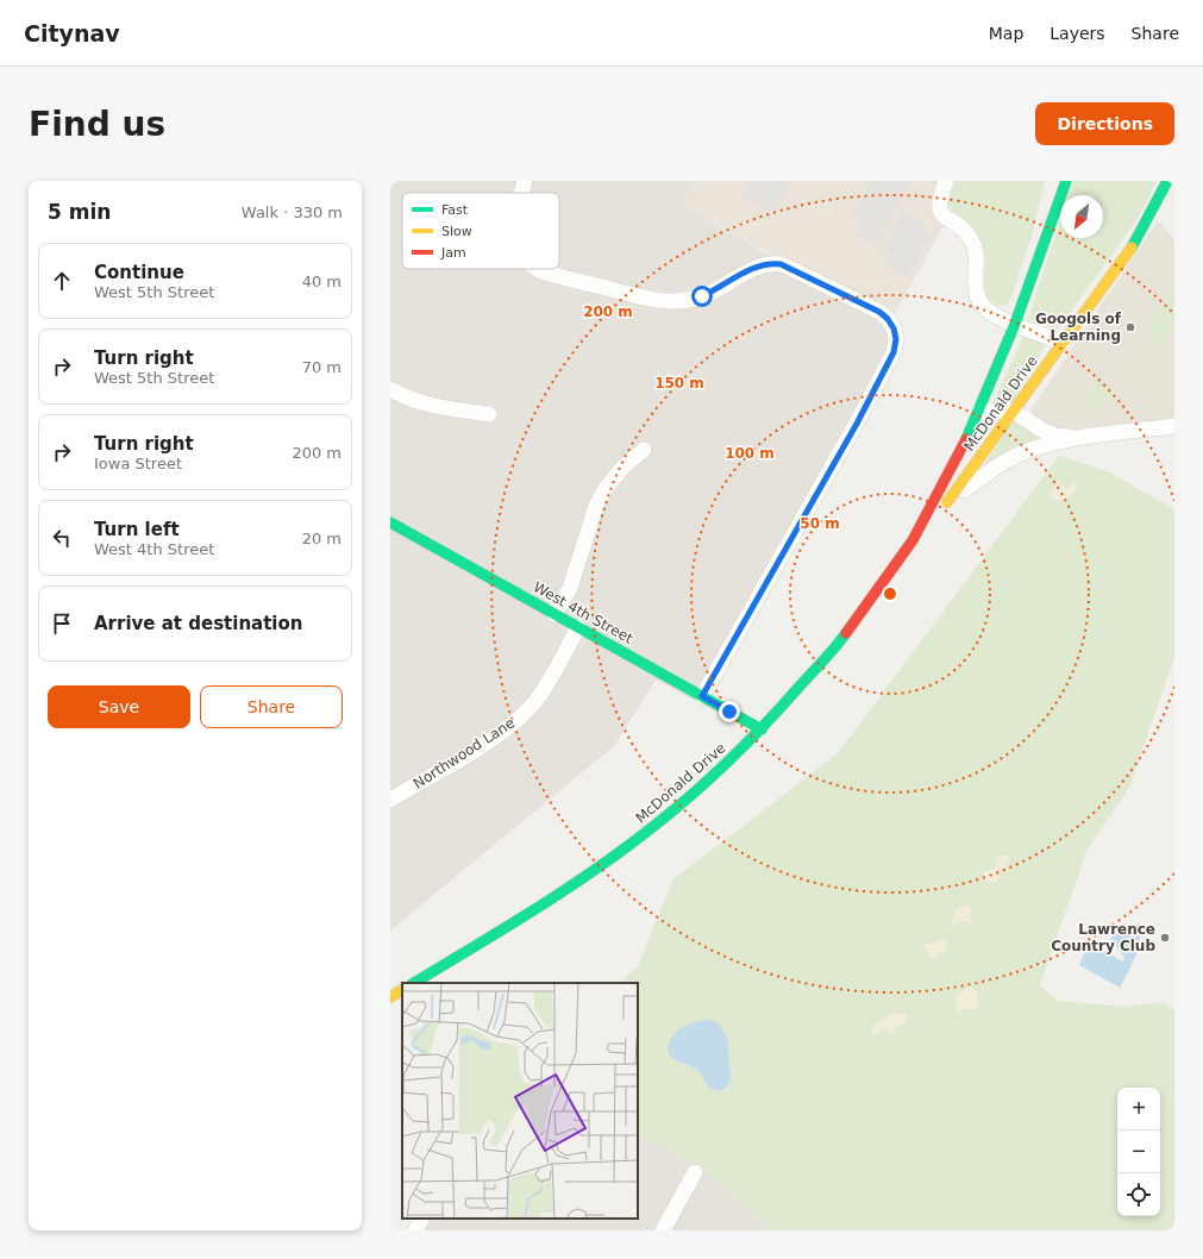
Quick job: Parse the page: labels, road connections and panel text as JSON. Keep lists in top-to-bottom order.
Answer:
{
  "streets": {
    "main road": ["McDonald Drive", "West 4th Street"],
    "street": ["Northwood Lane"]
  },
  "crossings": [
    ["McDonald Drive", "West 4th Street"],
    ["West 4th Street", "Northwood Lane"]
  ],
  "places": ["Googols of Learning", "Lawrence Country Club"],
  "legend": ["Fast", "Slow", "Jam"],
  "north": "bottom left",
  "page": {
    "header": "Citynav",
    "nav": ["Map", "Layers", "Share"],
    "buttons": [
      "Directions",
      ["Save", "Share"]
    ],
    "title": "Find us",
    "heading": ["5 min", "Walk · 330 m"],
    "list": [
      ["Continue", "West 5th Street", "40 m"],
      ["Turn right", "West 5th Street", "70 m"],
      ["Turn right", "Iowa Street", "200 m"],
      ["Turn left", "West 4th Street", "20 m"],
      "Arrive at destination"
    ],
    "map_buttons": ["+", "−"]
  },
  "rings": [
    "200 m",
    "150 m",
    "100 m",
    "50 m"
  ]
}
